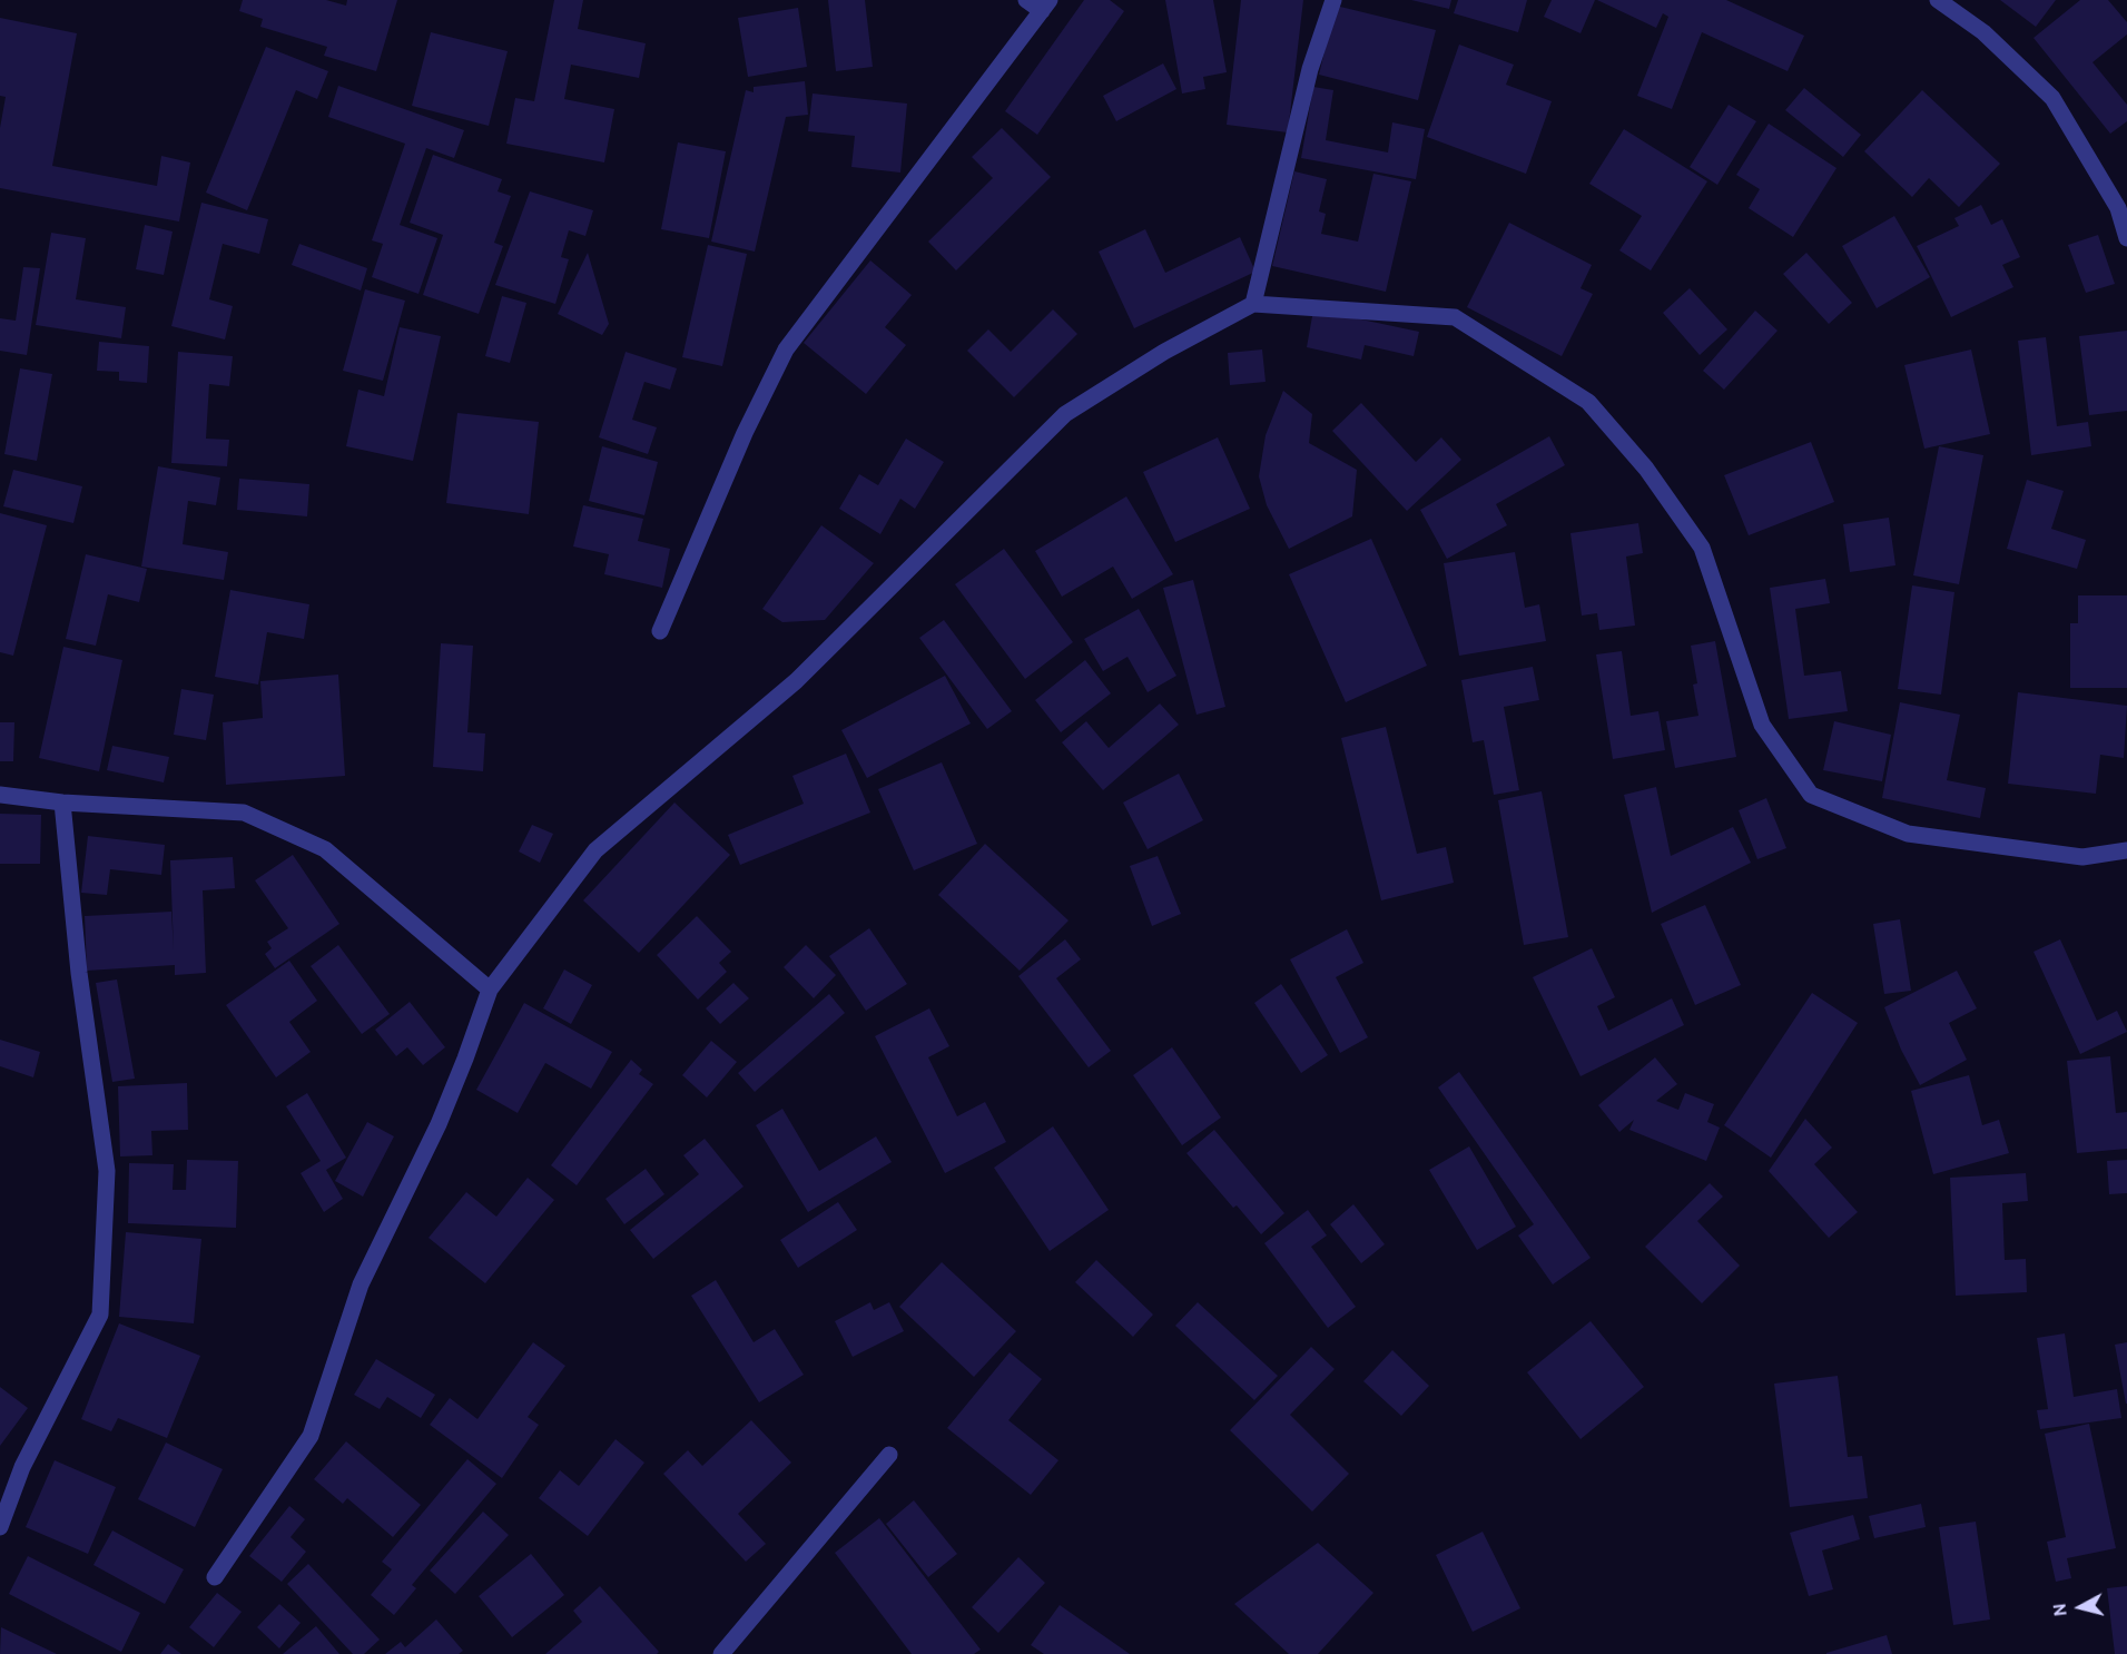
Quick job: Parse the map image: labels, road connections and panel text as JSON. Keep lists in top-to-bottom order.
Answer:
{
  "north": "left"
}
